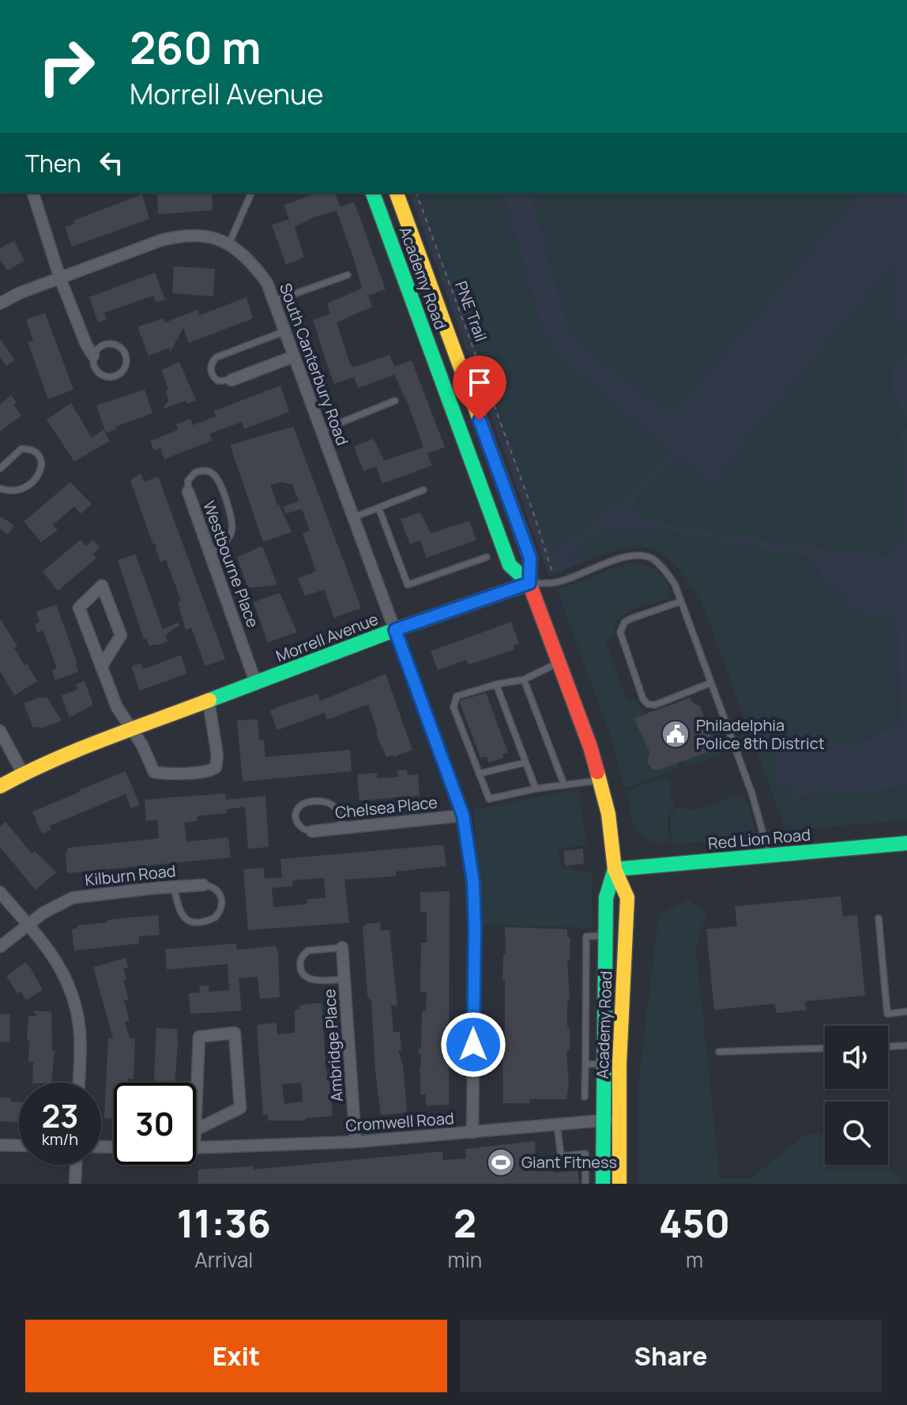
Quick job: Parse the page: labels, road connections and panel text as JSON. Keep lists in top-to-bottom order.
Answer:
{
  "streets": {
    "main road": ["Academy Road", "Morrell Avenue", "Red Lion Road"],
    "street": [
      "South Canterbury Road",
      "Westbourne Place",
      "Chelsea Place",
      "Kilburn Road",
      "Ambridge Place",
      "Cromwell Road"
    ],
    "path": ["PNE Trail"]
  },
  "crossings": [
    ["Academy Road", "Morrell Avenue"],
    ["Academy Road", "Red Lion Road"],
    ["Academy Road", "Cromwell Road"],
    ["South Canterbury Road", "Morrell Avenue"],
    ["South Canterbury Road", "Chelsea Place"],
    ["South Canterbury Road", "Cromwell Road"],
    ["Westbourne Place", "Morrell Avenue"],
    ["Ambridge Place", "Cromwell Road"]
  ],
  "places": {
    "public building": ["Philadelphia Police 8th District"],
    "sports": ["Giant Fitness"]
  },
  "page": {
    "turn": ["260 m", "Morrell Avenue"],
    "then": "Then",
    "speed": "23 km/h",
    "limit": "30",
    "eta": [
      "11:36",
      "Arrival",
      "2",
      "min",
      "450",
      "m"
    ],
    "buttons": ["Exit", "Share"]
  }
}
